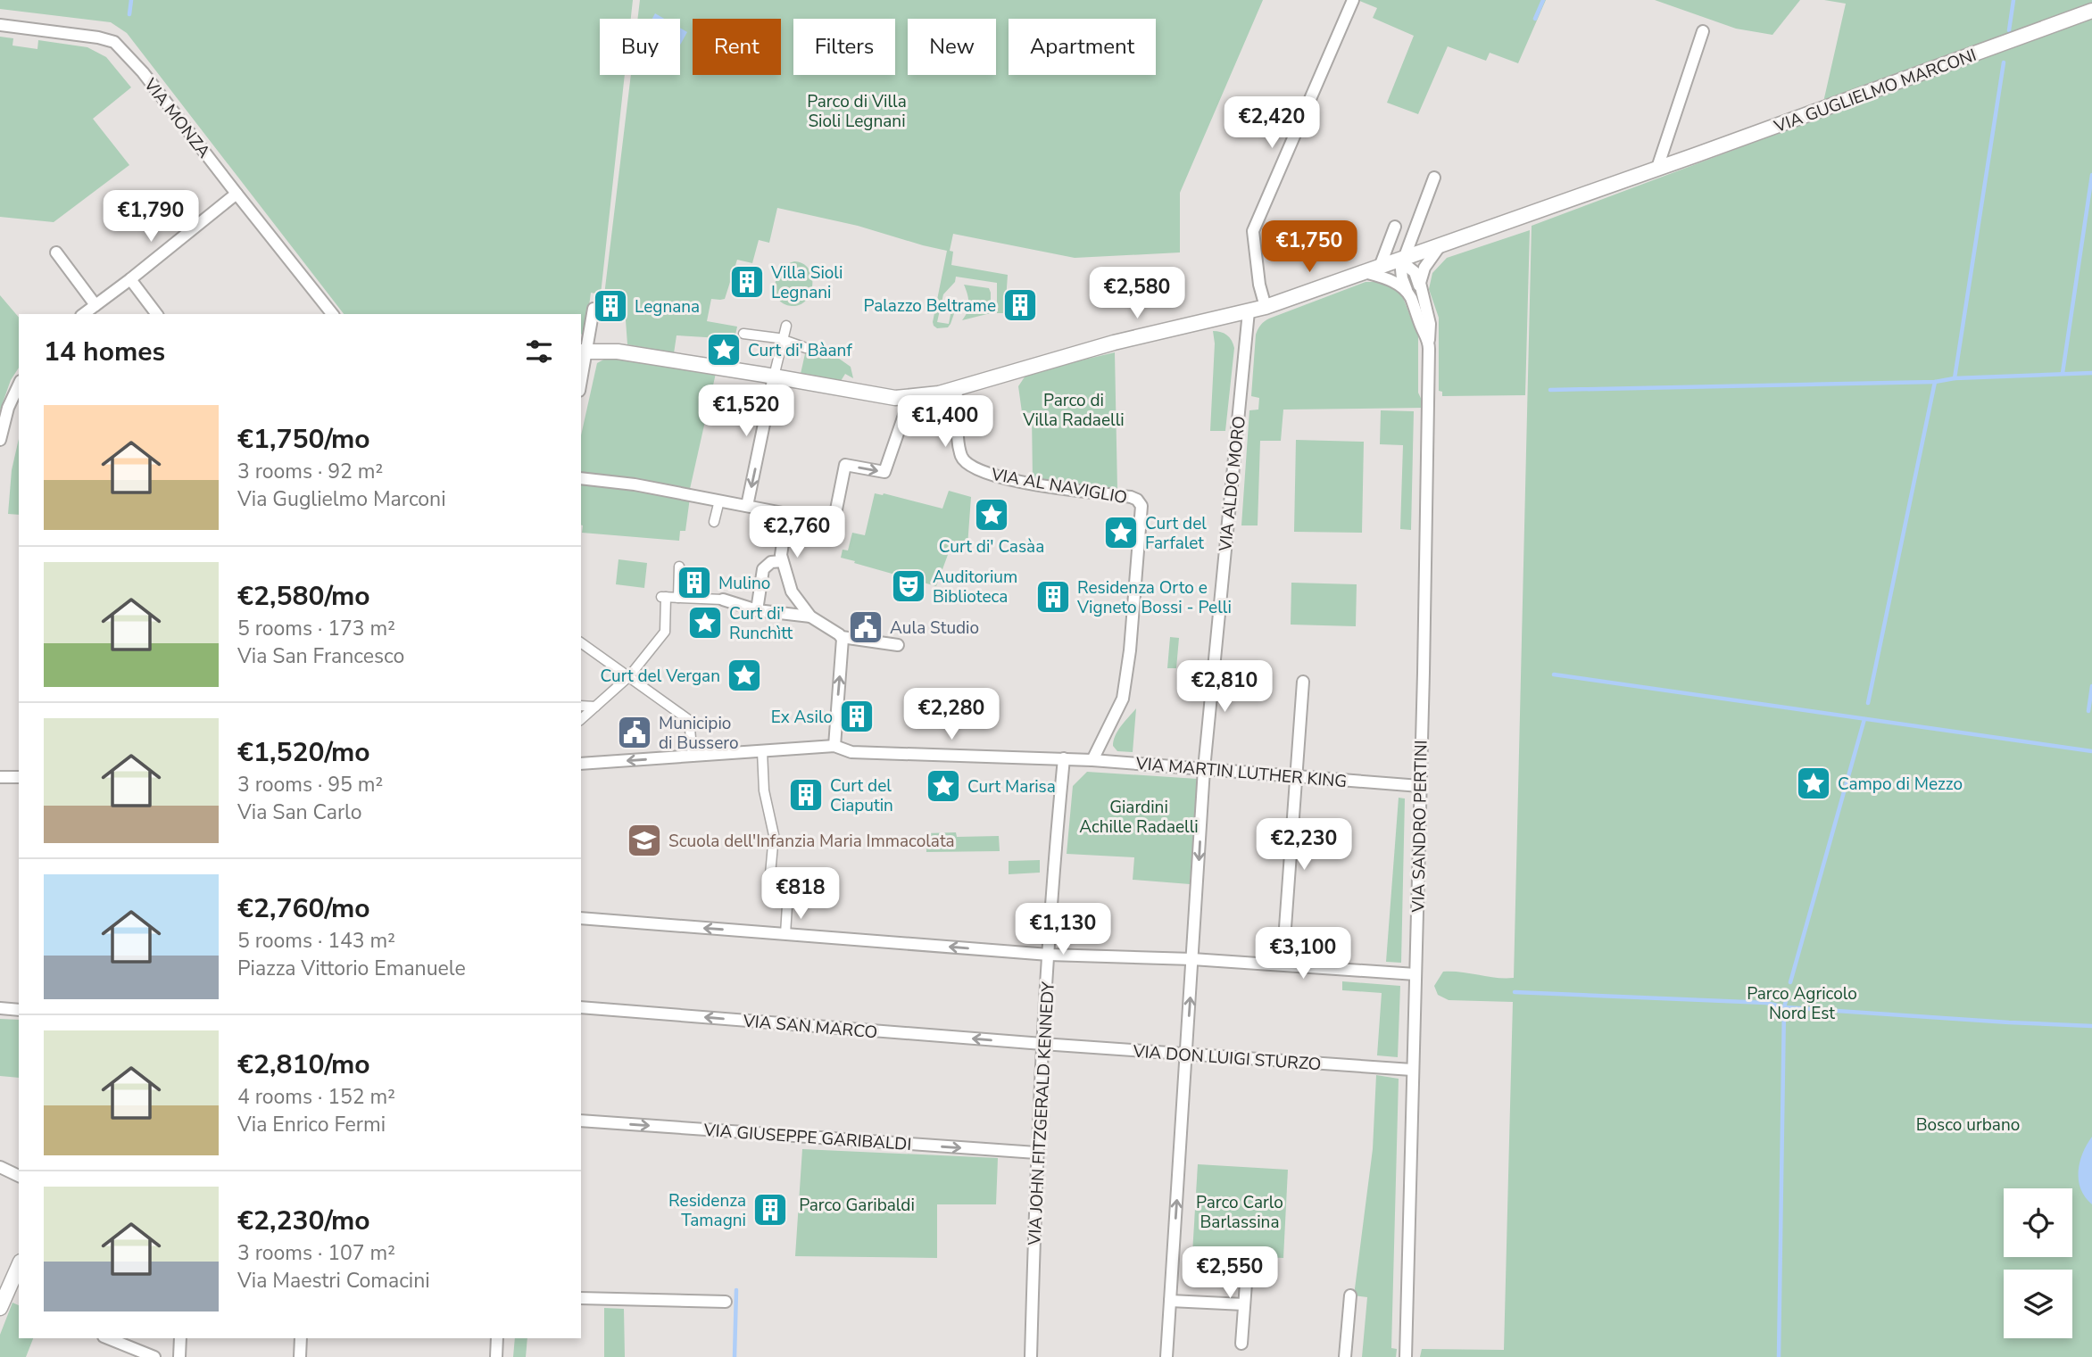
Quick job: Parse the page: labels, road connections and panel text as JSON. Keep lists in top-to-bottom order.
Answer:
{
  "streets": {
    "street": [
      "VIA GUGLIELMO MARCONI",
      "VIA MONZA",
      "VIA ALDO MORO",
      "VIA AL NAVIGLIO",
      "VIA MARTIN LUTHER KING",
      "VIA SANDRO PERTINI",
      "VIA SAN MARCO",
      "VIA DON LUIGI STURZO",
      "VIA JOHN FITZGERALD KENNEDY",
      "VIA GIUSEPPE GARIBALDI"
    ]
  },
  "crossings": [
    ["VIA GUGLIELMO MARCONI", "VIA ALDO MORO"],
    ["VIA GUGLIELMO MARCONI", "VIA AL NAVIGLIO"],
    ["VIA GUGLIELMO MARCONI", "VIA SANDRO PERTINI"],
    ["VIA ALDO MORO", "VIA MARTIN LUTHER KING"],
    ["VIA ALDO MORO", "VIA DON LUIGI STURZO"],
    ["VIA AL NAVIGLIO", "VIA MARTIN LUTHER KING"],
    ["VIA MARTIN LUTHER KING", "VIA SANDRO PERTINI"],
    ["VIA MARTIN LUTHER KING", "VIA JOHN FITZGERALD KENNEDY"],
    ["VIA SANDRO PERTINI", "VIA DON LUIGI STURZO"],
    ["VIA SAN MARCO", "VIA DON LUIGI STURZO"],
    ["VIA SAN MARCO", "VIA JOHN FITZGERALD KENNEDY"],
    ["VIA DON LUIGI STURZO", "VIA JOHN FITZGERALD KENNEDY"],
    ["VIA JOHN FITZGERALD KENNEDY", "VIA GIUSEPPE GARIBALDI"]
  ],
  "one_way": ["VIA GIUSEPPE GARIBALDI"],
  "parks": [
    "Parco di Villa Sioli Legnani",
    "Parco di Villa Radaelli",
    "Giardini Achille Radaelli",
    "Parco Agricolo Nord Est",
    "Bosco urbano",
    "Parco Carlo Barlassina",
    "Parco Garibaldi"
  ],
  "places": {
    "building": [
      "Villa Sioli Legnani",
      "Palazzo Beltrame",
      "Legnana",
      "Mulino",
      "Residenza Orto e Vigneto Bossi - Pelli",
      "Ex Asilo",
      "Curt del Ciaputin",
      "Residenza Tamagni"
    ],
    "place": [
      "Curt di' Bàanf",
      "Curt di' Casàa",
      "Curt del Farfalet",
      "Curt di' Runchìtt",
      "Curt del Vergan",
      "Campo di Mezzo",
      "Curt Marisa"
    ],
    "theatre": ["Auditorium Biblioteca"],
    "public building": ["Aula Studio", "Municipio di Bussero"],
    "school or university": ["Scuola dell'Infanzia Maria Immacolata"]
  },
  "page": {
    "chip": [
      "Buy",
      "Rent",
      "Filters",
      "New",
      "Apartment"
    ],
    "price": [
      "€2,420",
      "€1,790",
      "€1,750",
      "€2,580",
      "€1,520",
      "€1,400",
      "€2,760",
      "€2,810",
      "€2,280",
      "€2,230",
      "€818",
      "€1,130",
      "€3,100",
      "€2,550"
    ],
    "heading": "14 homes",
    "list": [
      {
        "name": "€1,750/mo",
        "note": "3 rooms · 92 m² · Via Guglielmo Marconi"
      },
      {
        "name": "€2,580/mo",
        "note": "5 rooms · 173 m² · Via San Francesco"
      },
      {
        "name": "€1,520/mo",
        "note": "3 rooms · 95 m² · Via San Carlo"
      },
      {
        "name": "€2,760/mo",
        "note": "5 rooms · 143 m² · Piazza Vittorio Emanuele"
      },
      {
        "name": "€2,810/mo",
        "note": "4 rooms · 152 m² · Via Enrico Fermi"
      },
      {
        "name": "€2,230/mo",
        "note": "3 rooms · 107 m² · Via Maestri Comacini"
      }
    ]
  }
}
